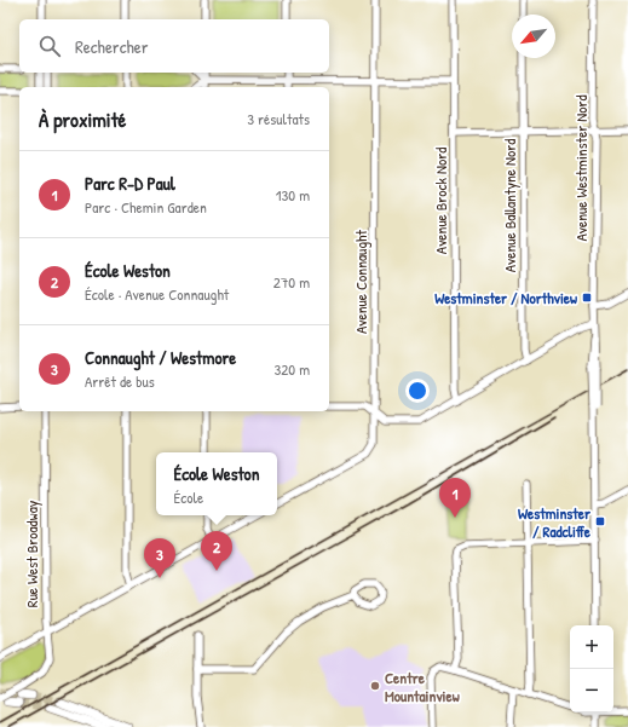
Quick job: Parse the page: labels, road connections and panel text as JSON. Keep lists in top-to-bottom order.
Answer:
{
  "streets": {
    "street": [
      "Avenue Westminster Nord",
      "Avenue Brock Nord",
      "Avenue Ballantyne Nord",
      "Avenue Connaught",
      "Rue West Broadway"
    ]
  },
  "places": {
    "transit": ["Westminster / Northview", "Westminster / Radcliffe"],
    "other": ["Centre Mountainview"]
  },
  "north": "bottom left",
  "page": {
    "search": "Rechercher",
    "heading": ["À proximité", "3 résultats"],
    "list": [
      {
        "mark": "1",
        "name": "Parc R-D Paul",
        "note": "Parc · Chemin Garden",
        "value": "130 m"
      },
      {
        "mark": "2",
        "name": "École Weston",
        "note": "École · Avenue Connaught",
        "value": "270 m"
      },
      {
        "mark": "3",
        "name": "Connaught / Westmore",
        "note": "Arrêt de bus",
        "value": "320 m"
      }
    ],
    "popup": ["École Weston", "École"],
    "pins": ["1", "2", "3"],
    "map_buttons": ["+", "−"]
  }
}
